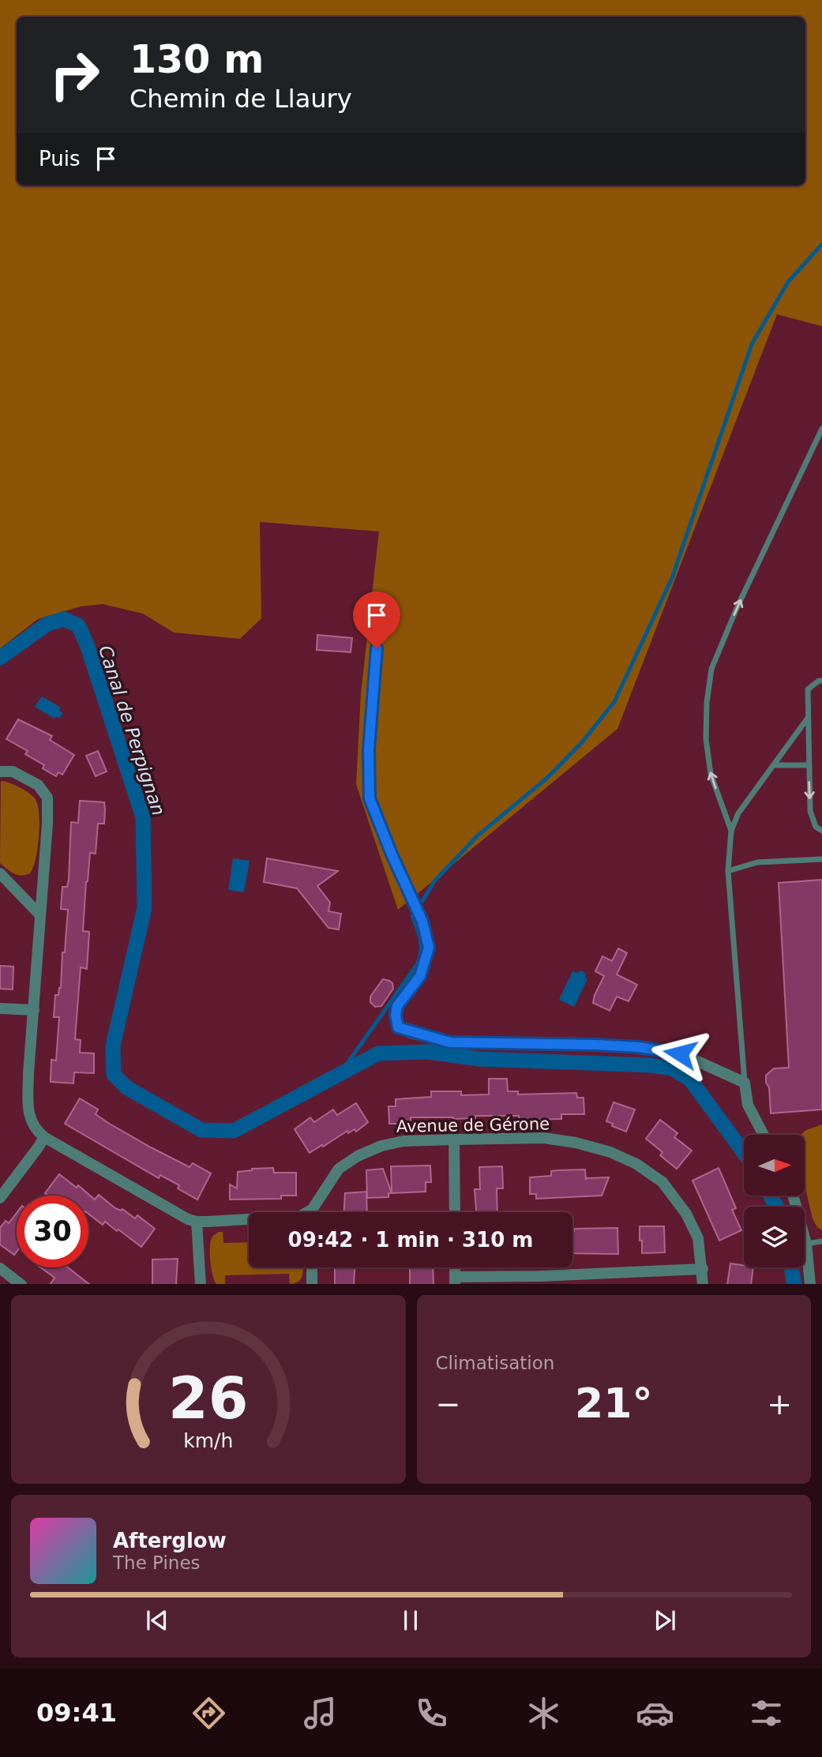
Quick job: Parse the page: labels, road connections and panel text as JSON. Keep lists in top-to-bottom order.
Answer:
{
  "streets": {
    "street": ["Avenue de Gérone"]
  },
  "water": ["Canal de Perpignan"],
  "north": "right",
  "page": {
    "turn": ["130 m", "Chemin de Llaury"],
    "then": "Puis",
    "limit": "30",
    "trip": "09:42 · 1 min · 310 m",
    "tile": "Climatisation",
    "heat": ["−", "21°", "+"],
    "song": ["Afterglow", "The Pines"],
    "tabs": "09:41",
    "gauge": ["26", "km/h"]
  }
}
